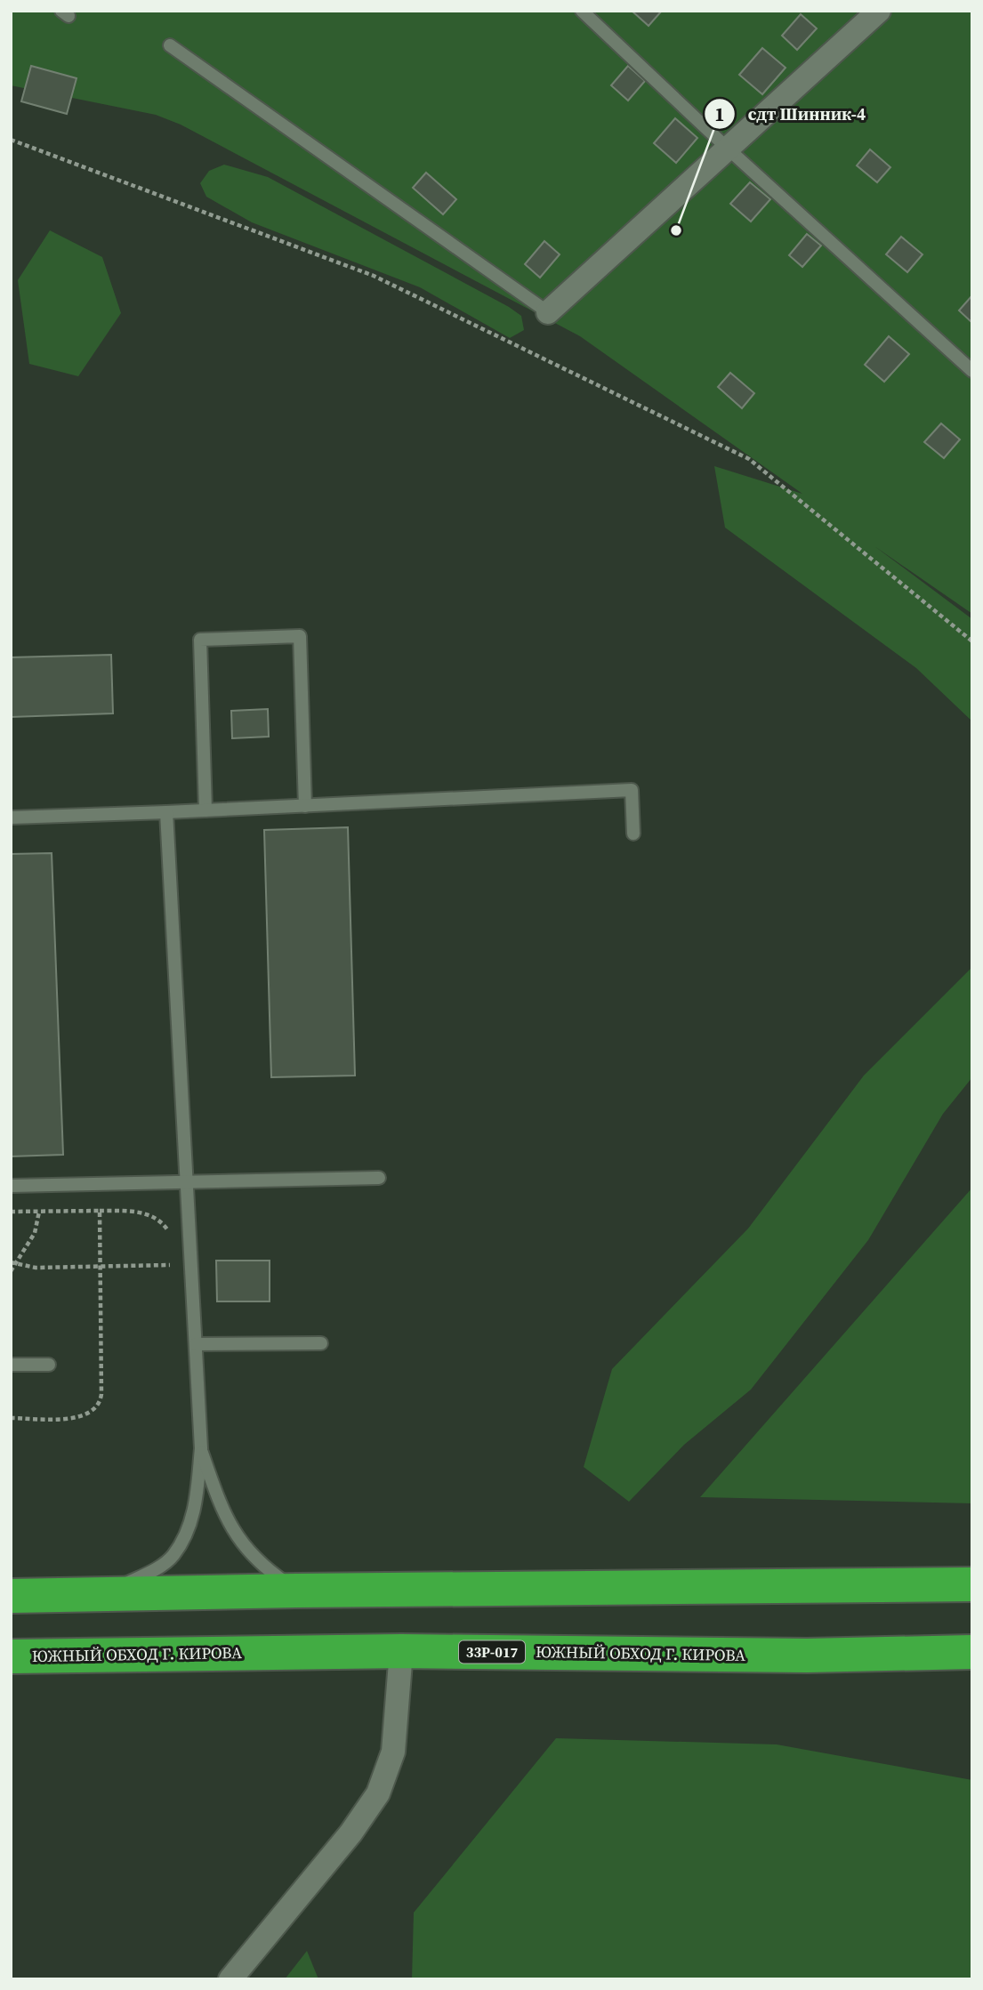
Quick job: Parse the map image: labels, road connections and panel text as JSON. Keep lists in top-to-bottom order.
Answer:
{
  "streets": {
    "highway": ["33Р-017", "ЮЖНЫЙ ОБХОД Г. КИРОВА"]
  },
  "places": ["сдт Шинник-4"]
}
